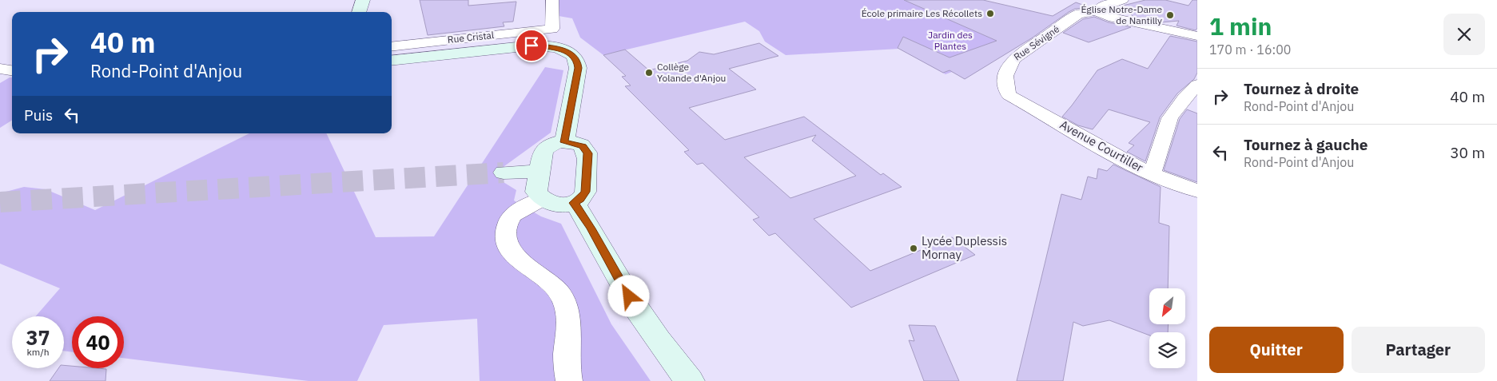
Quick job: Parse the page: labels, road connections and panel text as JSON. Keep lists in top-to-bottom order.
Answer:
{
  "streets": {
    "street": ["Rue Cristal", "Rue Sévigné", "Avenue Courtiller"]
  },
  "crossings": [
    ["Rue Sévigné", "Avenue Courtiller"]
  ],
  "parks": ["Jardin des Plantes"],
  "places": [
    "École primaire Les Récollets",
    "Église Notre-Dame de Nantilly",
    "Collège Yolande d'Anjou",
    "Lycée Duplessis Mornay"
  ],
  "north": "bottom left",
  "page": {
    "heading": ["1 min", "170 m · 16:00"],
    "turn": ["40 m", "Rond-Point d'Anjou"],
    "list": [
      {
        "name": "Tournez à droite",
        "note": "Rond-Point d'Anjou",
        "value": "40 m"
      },
      {
        "name": "Tournez à gauche",
        "note": "Rond-Point d'Anjou",
        "value": "30 m"
      }
    ],
    "then": "Puis",
    "speed": "37 km/h",
    "limit": "40",
    "buttons": ["Quitter", "Partager"]
  }
}
